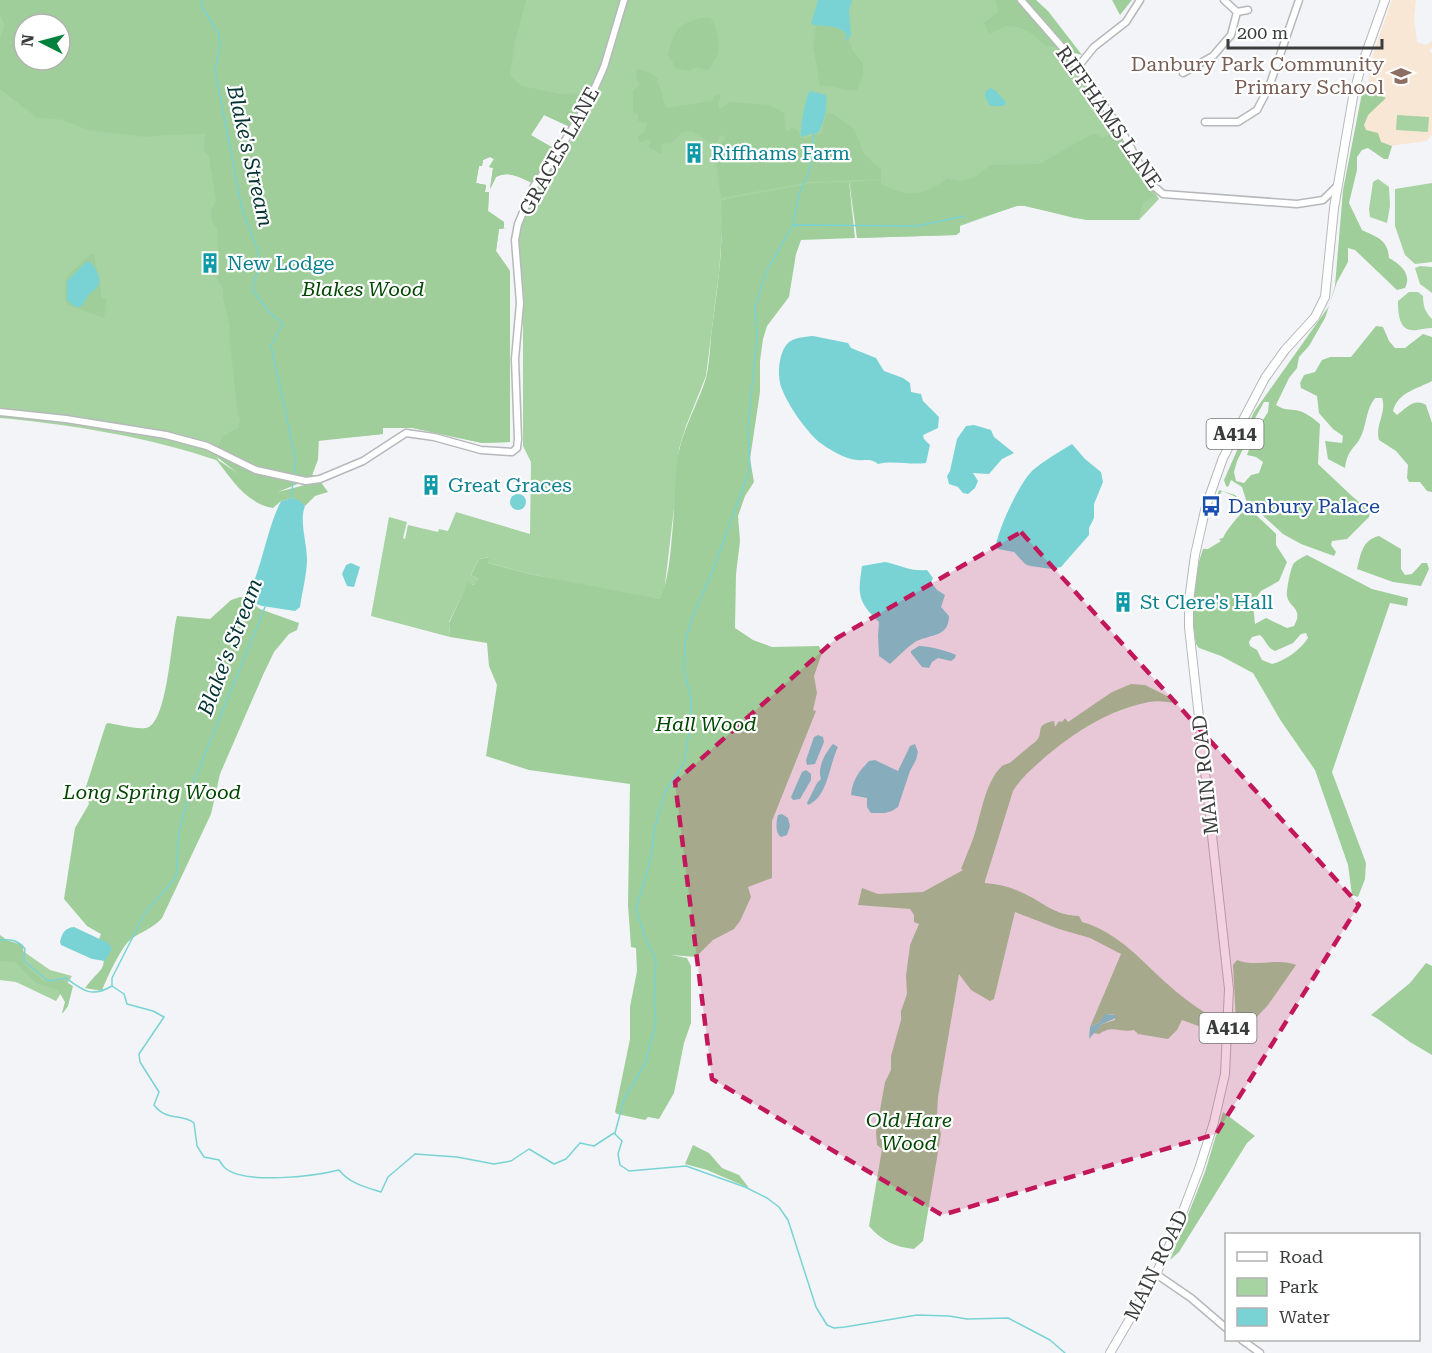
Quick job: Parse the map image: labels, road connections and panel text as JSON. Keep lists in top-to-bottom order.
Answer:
{
  "streets": {
    "main road": ["A414", "MAIN ROAD"],
    "street": ["RIFFHAMS LANE", "GRACES LANE"]
  },
  "crossings": [
    ["A414", "MAIN ROAD"]
  ],
  "water": ["Blake's Stream"],
  "parks": [
    "Blakes Wood",
    "Hall Wood",
    "Long Spring Wood",
    "Old Hare Wood"
  ],
  "places": {
    "school or university": ["Danbury Park Community Primary School"],
    "building": [
      "Riffhams Farm",
      "New Lodge",
      "Great Graces",
      "St Clere's Hall"
    ],
    "bus stop": ["Danbury Palace"]
  },
  "legend": ["Road", "Park", "Water"],
  "scale_bar": "200 m",
  "north": "left"
}
